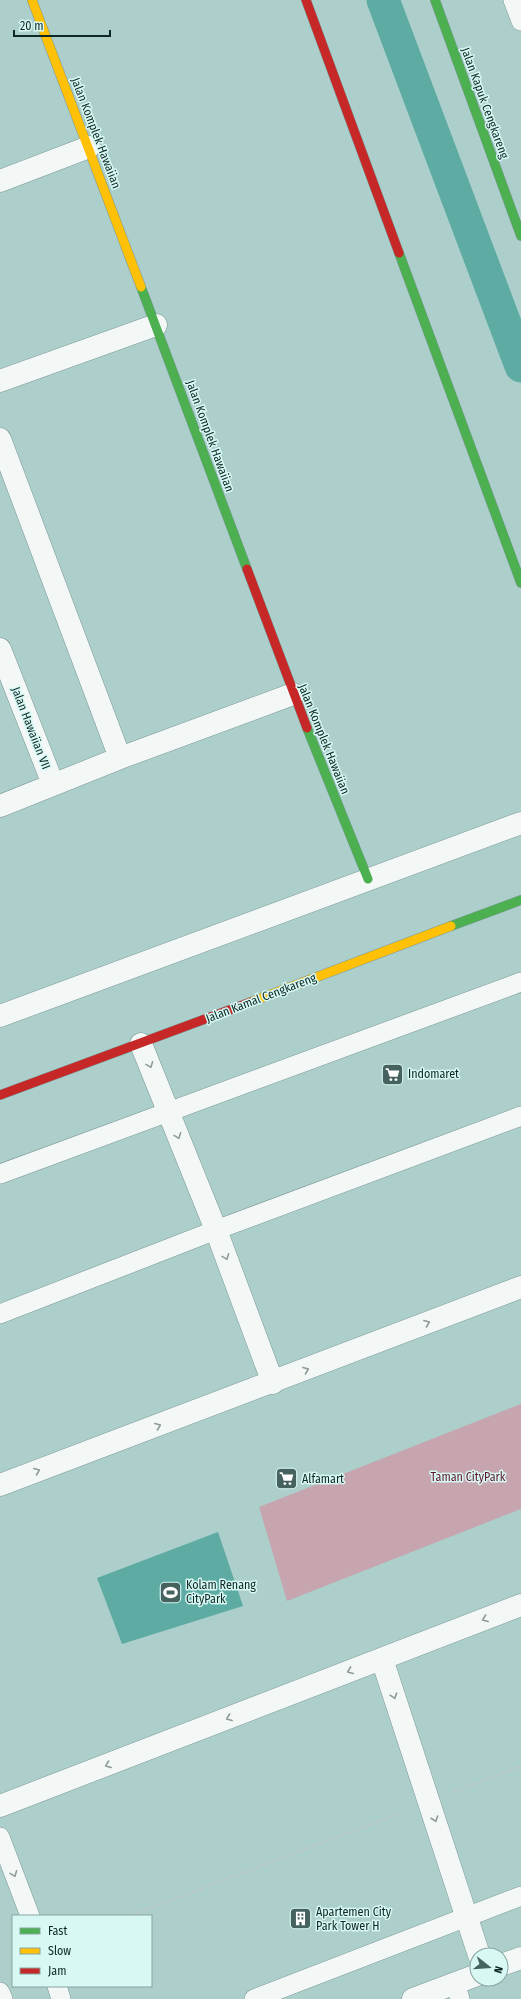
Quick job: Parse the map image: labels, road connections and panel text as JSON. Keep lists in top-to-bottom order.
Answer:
{
  "streets": {
    "street": [
      "Jalan Kapuk Cengkareng",
      "Jalan Komplek Hawaiian",
      "Jalan Hawaiian VII",
      "Jalan Kamal Cengkareng"
    ]
  },
  "parks": ["Taman CityPark"],
  "places": {
    "supermarket": ["Indomaret", "Alfamart"],
    "sports": ["Kolam Renang CityPark"],
    "building": ["Apartemen City Park Tower H"]
  },
  "legend": ["Fast", "Slow", "Jam"],
  "scale_bar": "20 m",
  "north": "right"
}
